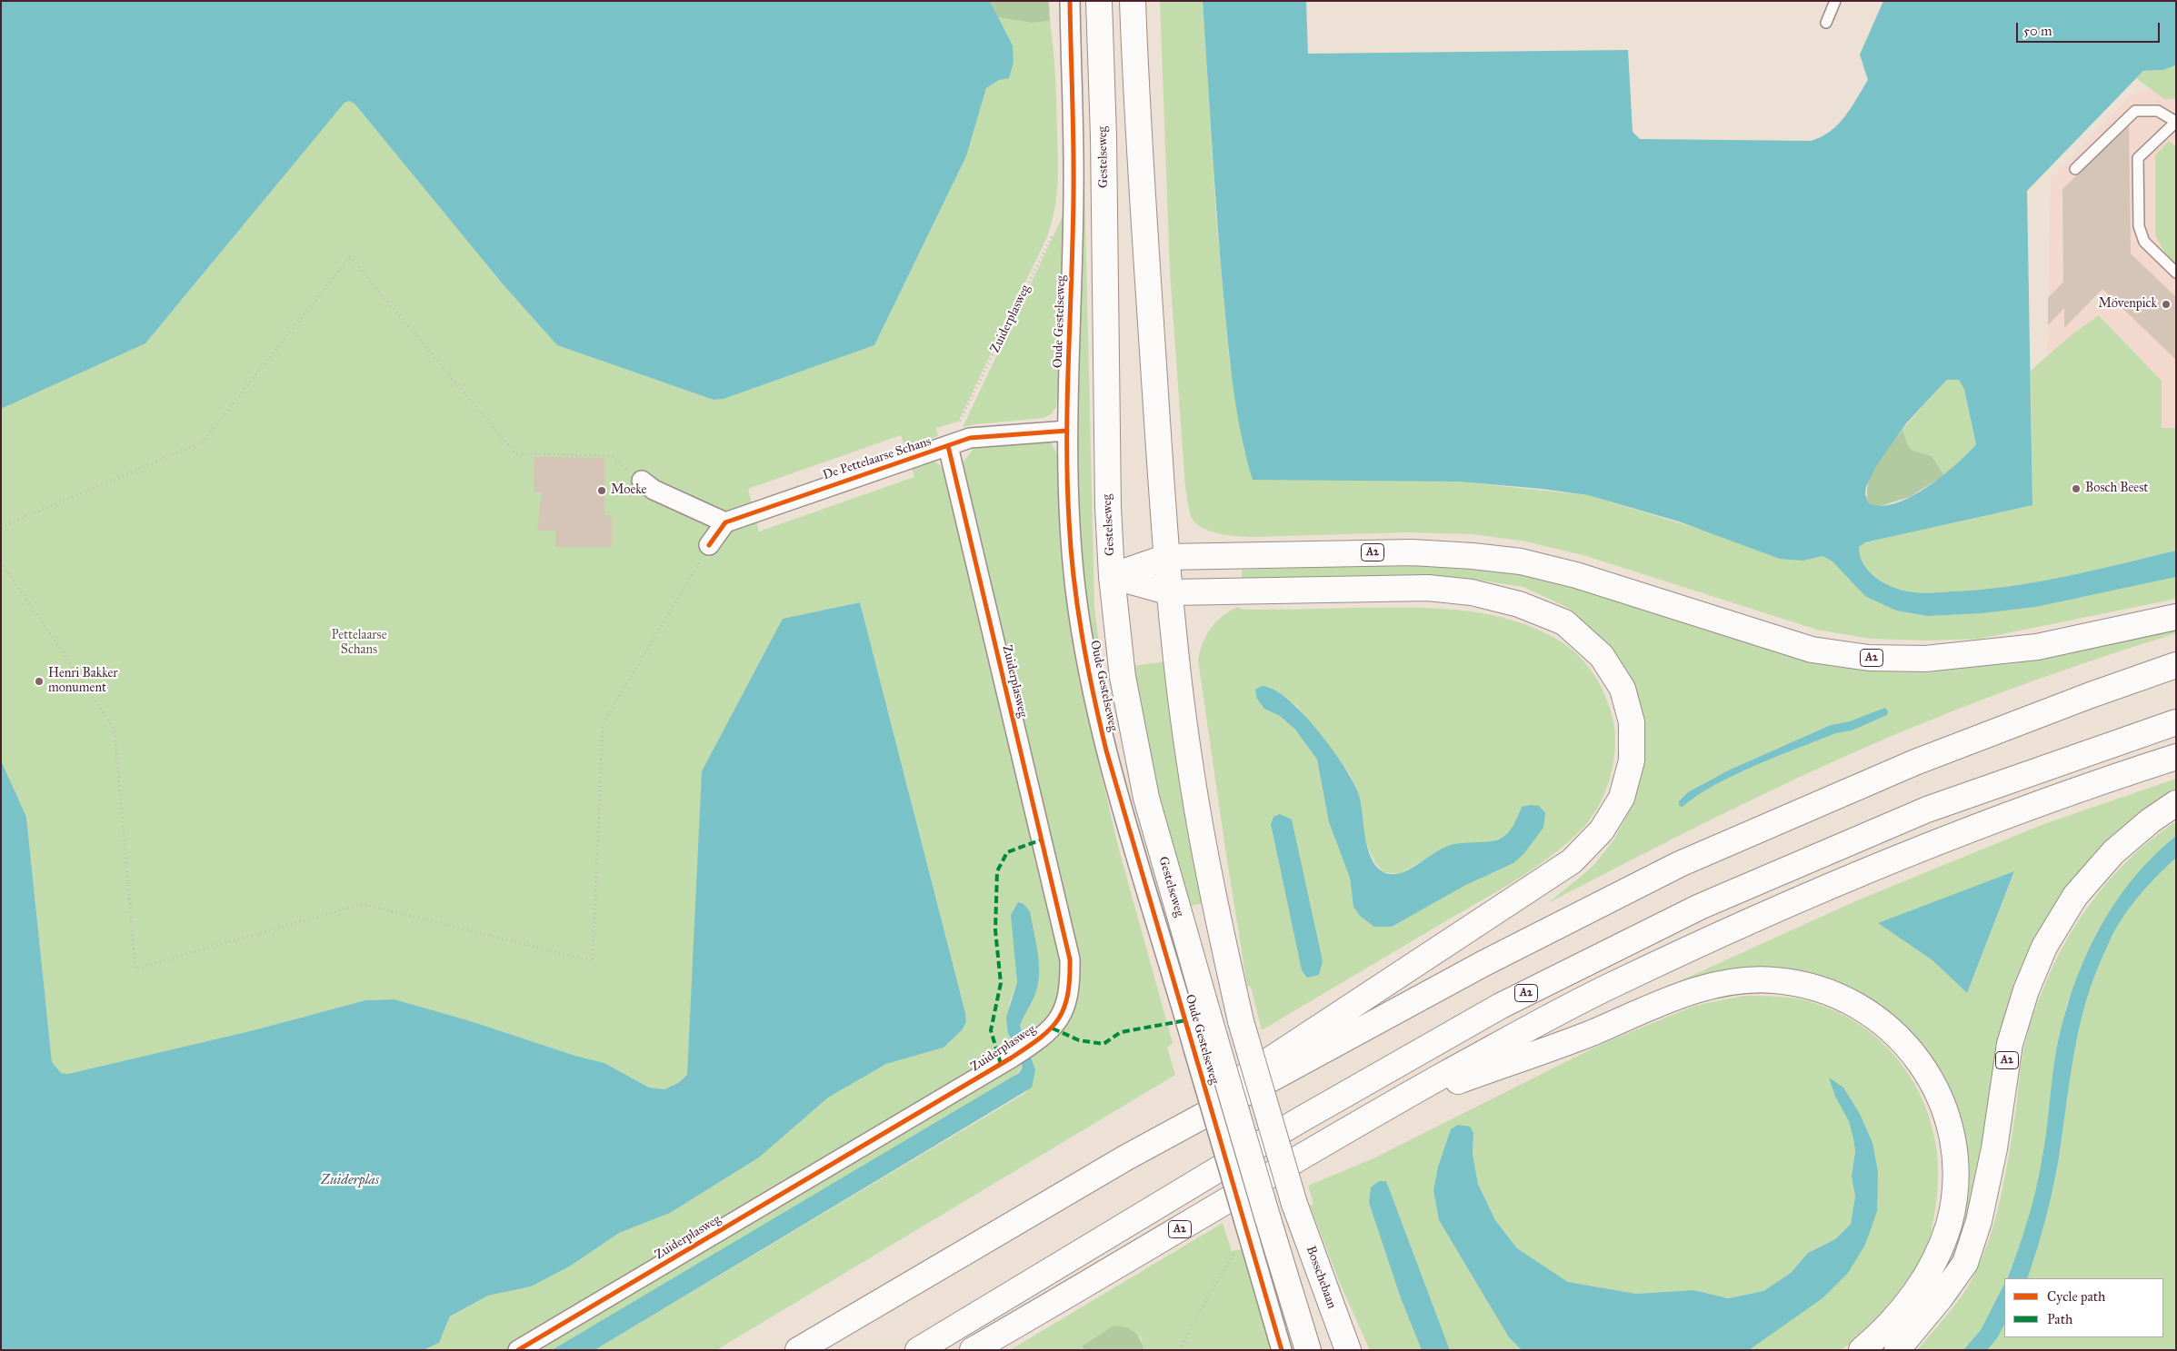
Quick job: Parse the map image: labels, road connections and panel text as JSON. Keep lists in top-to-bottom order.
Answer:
{
  "streets": {
    "main road": ["Gestelseweg", "A2", "Bosschebaan"],
    "street": ["Zuiderplasweg", "Oude Gestelseweg", "De Pettelaarse Schans"]
  },
  "crossings": [
    ["Gestelseweg", "Oude Gestelseweg"],
    ["Zuiderplasweg", "De Pettelaarse Schans"],
    ["Oude Gestelseweg", "De Pettelaarse Schans"]
  ],
  "water": ["Zuiderplas"],
  "parks": ["Pettelaarse Schans"],
  "places": [
    "Mövenpick",
    "Bosch Beest",
    "Moeke",
    "Henri Bakker monument"
  ],
  "legend": ["Cycle path", "Path"],
  "scale_bar": "50 m"
}
